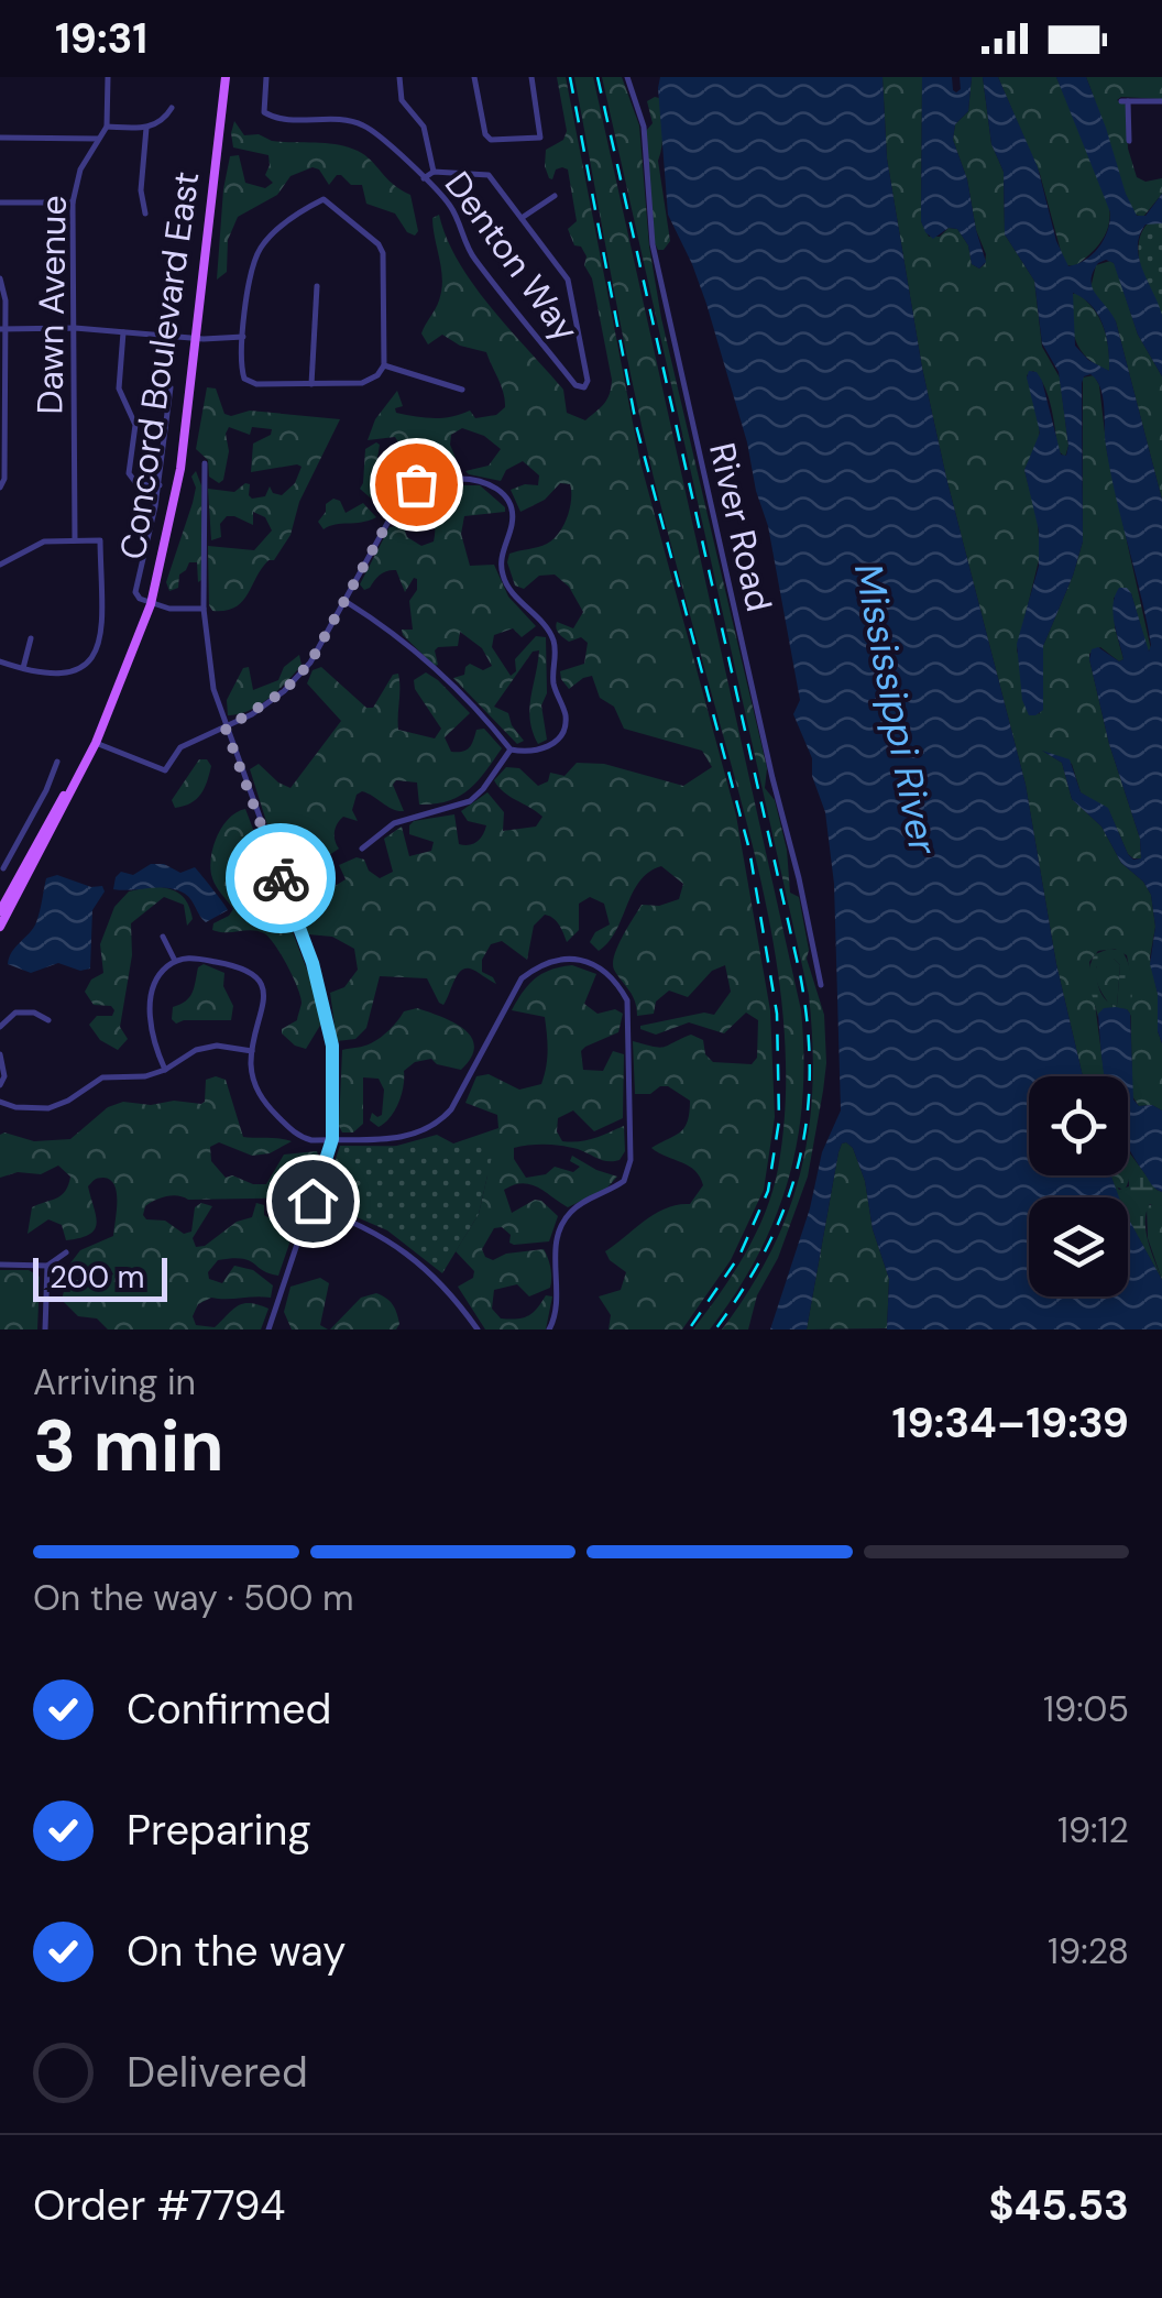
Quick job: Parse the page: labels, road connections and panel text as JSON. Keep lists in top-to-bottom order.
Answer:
{
  "streets": {
    "main road": ["Concord Boulevard East"],
    "street": ["Denton Way", "Dawn Avenue", "River Road"]
  },
  "water": ["Mississippi River"],
  "scale_bar": "200 m",
  "page": {
    "status": "19:31",
    "scale": "200 m",
    "heading": ["3 min", "Arriving in", "19:34–19:39"],
    "panel": ["Order #7794", "$45.53"],
    "bar": "On the way · 500 m",
    "list": [
      ["Confirmed", "19:05"],
      ["Preparing", "19:12"],
      ["On the way", "19:28"],
      "Delivered"
    ]
  }
}
